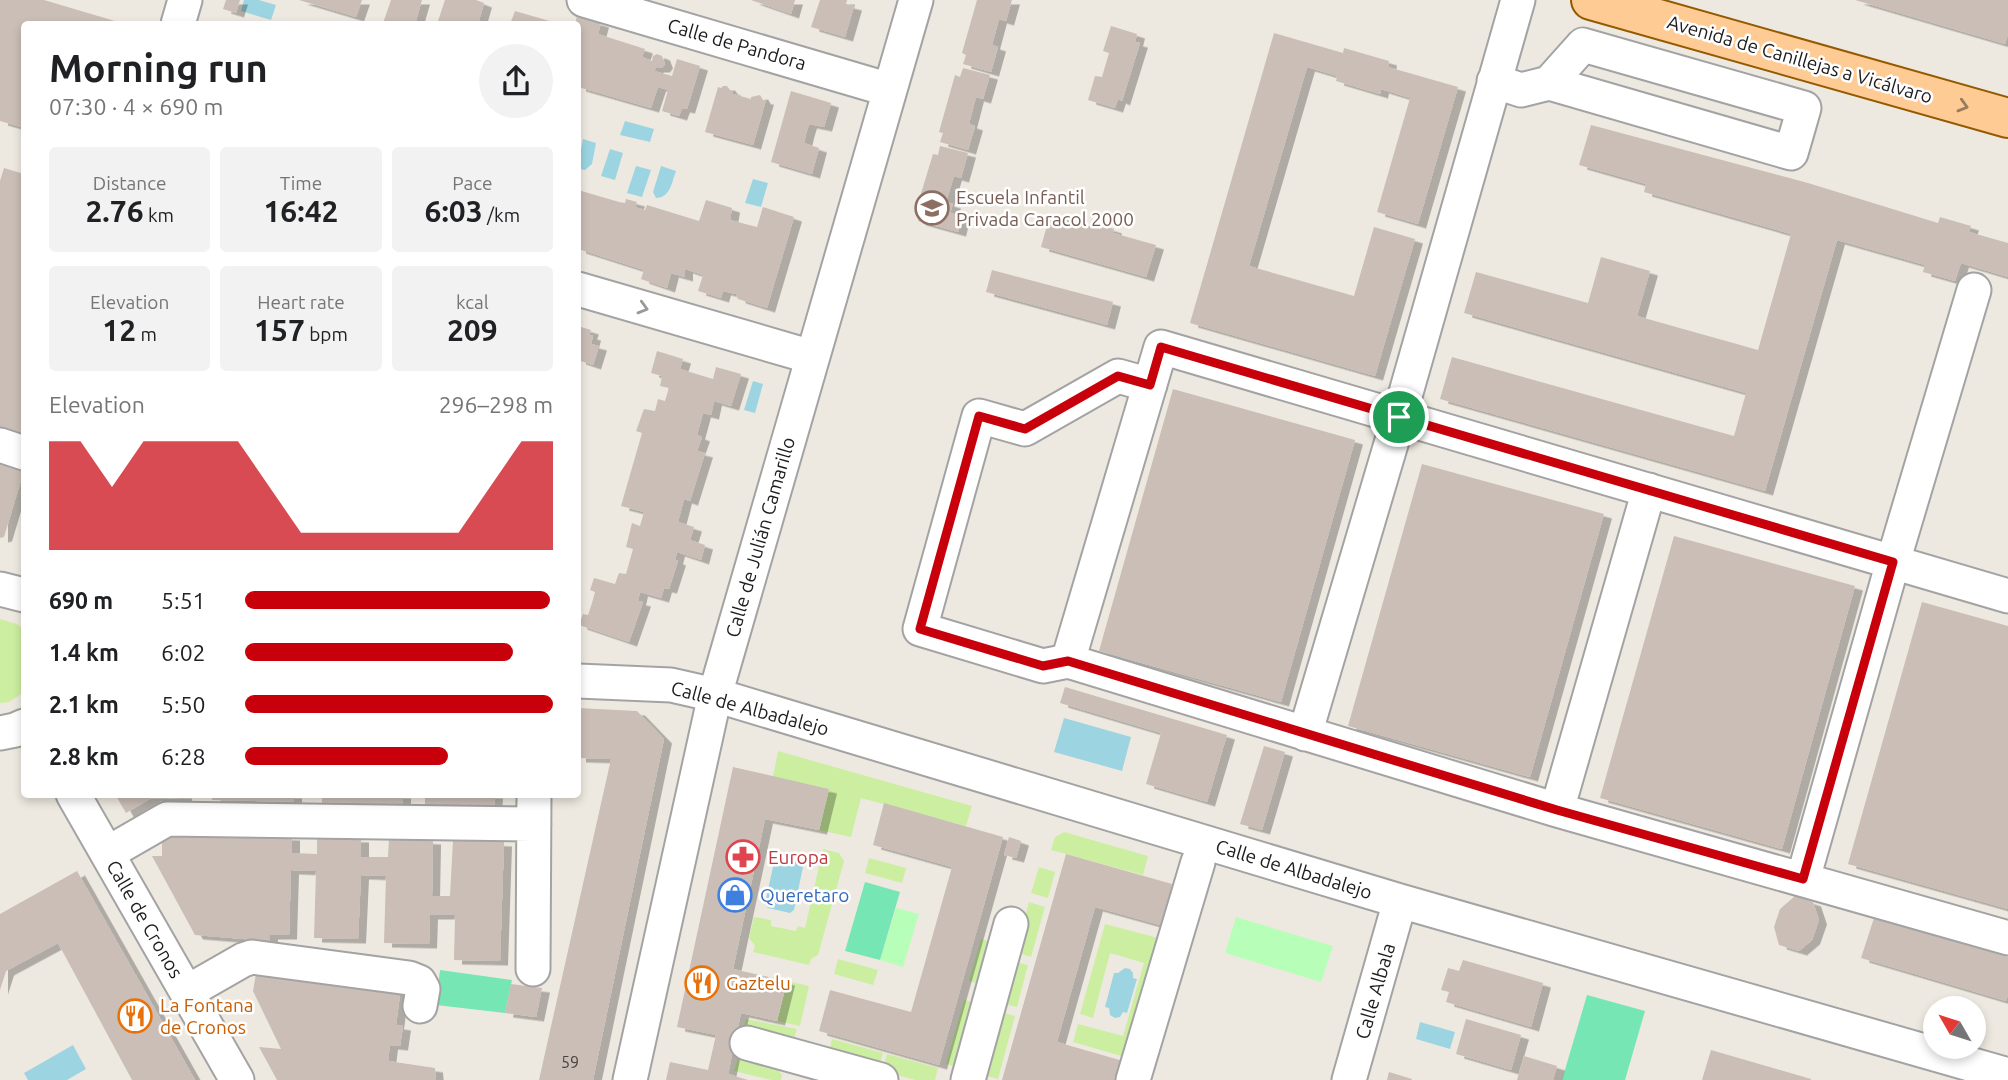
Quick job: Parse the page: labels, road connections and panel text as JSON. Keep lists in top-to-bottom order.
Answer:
{
  "streets": {
    "main road": ["Avenida de Canillejas a Vicálvaro"],
    "street": [
      "Calle de Pandora",
      "Calle de Julián Camarillo",
      "Calle de Albadalejo",
      "Calle de Cronos",
      "Calle Albala"
    ]
  },
  "crossings": [
    ["Calle de Pandora", "Calle de Julián Camarillo"],
    ["Calle de Julián Camarillo", "Calle de Albadalejo"],
    ["Calle de Albadalejo", "Calle Albala"]
  ],
  "places": {
    "school or university": ["Escuela Infantil Privada Caracol 2000"],
    "pharmacy": ["Europa"],
    "shop": ["Queretaro"],
    "restaurant": ["Gaztelu", "La Fontana de Cronos"]
  },
  "house_numbers": ["59"],
  "north": "top left",
  "page": {
    "heading": ["Morning run", "07:30 · 4 × 690 m"],
    "stats": [
      ["Distance", "2.76 km"],
      ["Time", "16:42"],
      ["Pace", "6:03 /km"],
      ["Elevation", "12 m"],
      ["Heart rate", "157 bpm"],
      ["kcal", "209"]
    ],
    "chart": ["Elevation", "296–298 m"],
    "list": [
      {
        "name": "690 m",
        "note": "5:51"
      },
      {
        "name": "1.4 km",
        "note": "6:02"
      },
      {
        "name": "2.1 km",
        "note": "5:50"
      },
      {
        "name": "2.8 km",
        "note": "6:28"
      }
    ]
  }
}
